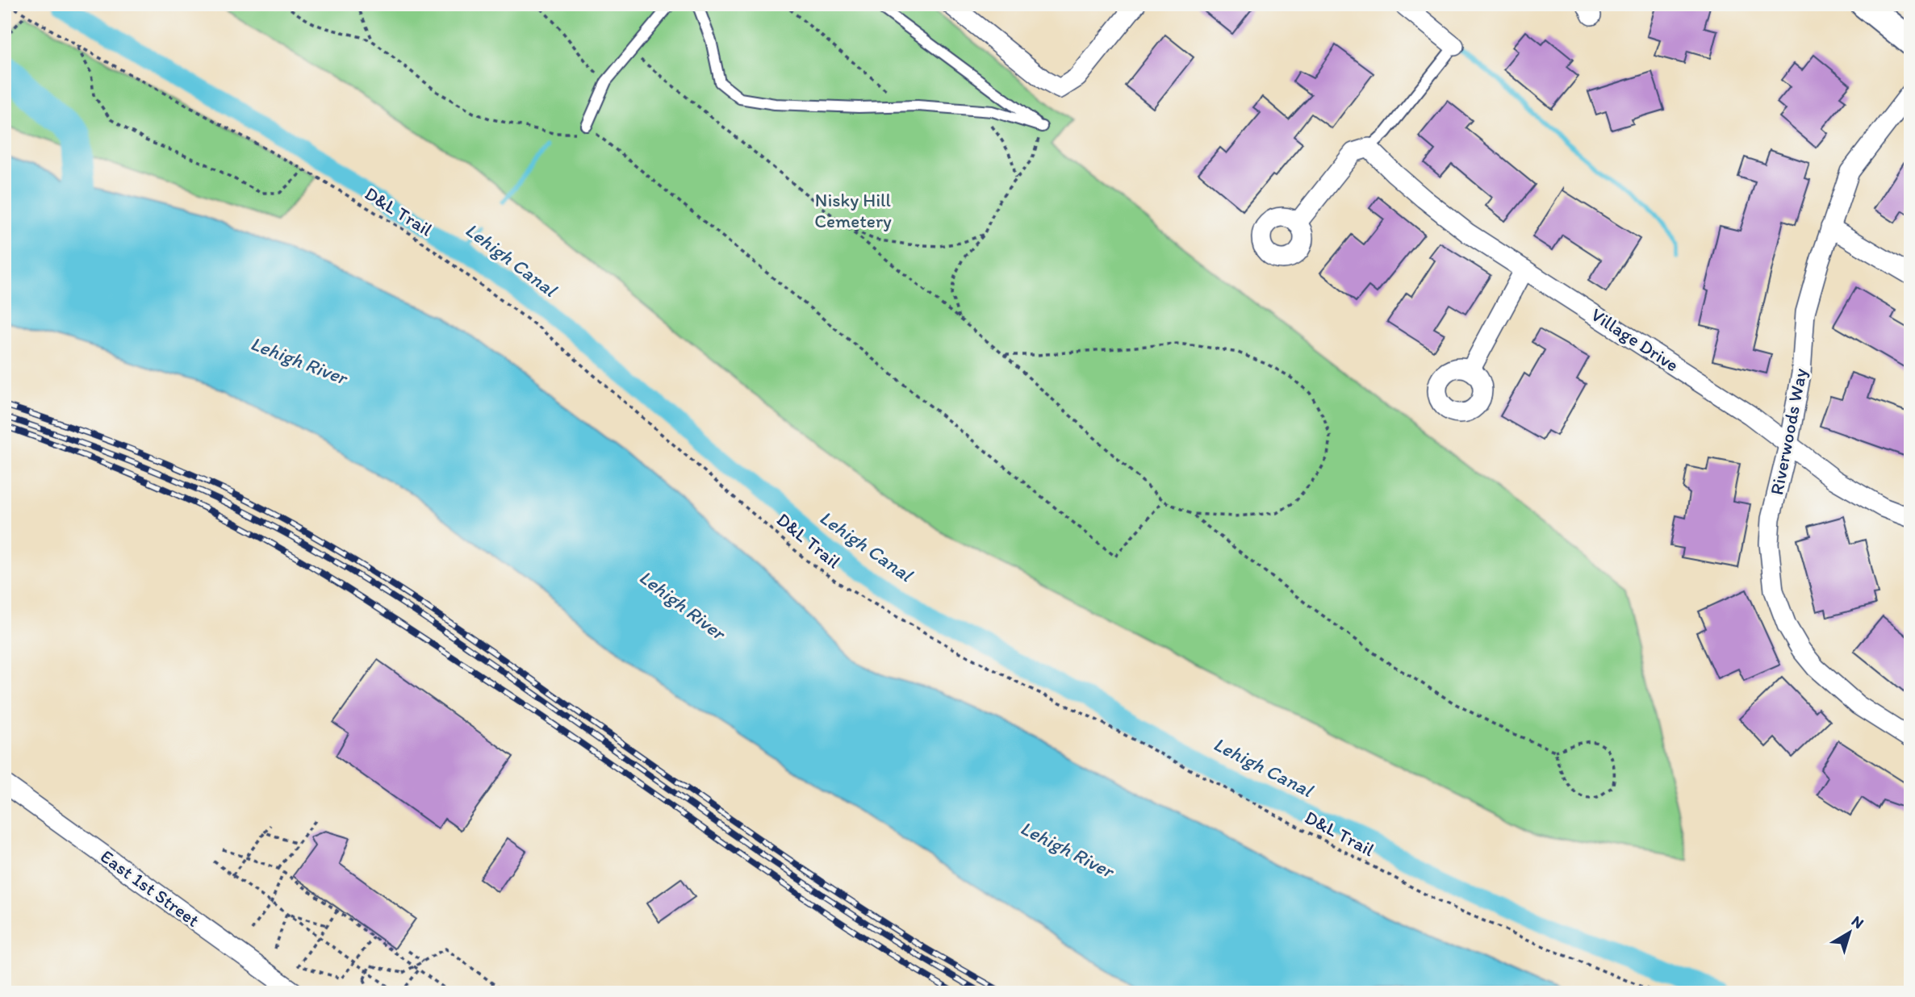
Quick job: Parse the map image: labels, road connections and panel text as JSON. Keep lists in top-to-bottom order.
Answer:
{
  "streets": {
    "street": ["Village Drive", "Riverwoods Way", "East 1st Street"],
    "path": ["D&L Trail"]
  },
  "crossings": [
    ["Village Drive", "Riverwoods Way"]
  ],
  "water": ["Lehigh Canal", "Lehigh River"],
  "parks": ["Nisky Hill Cemetery"],
  "north": "top right"
}
